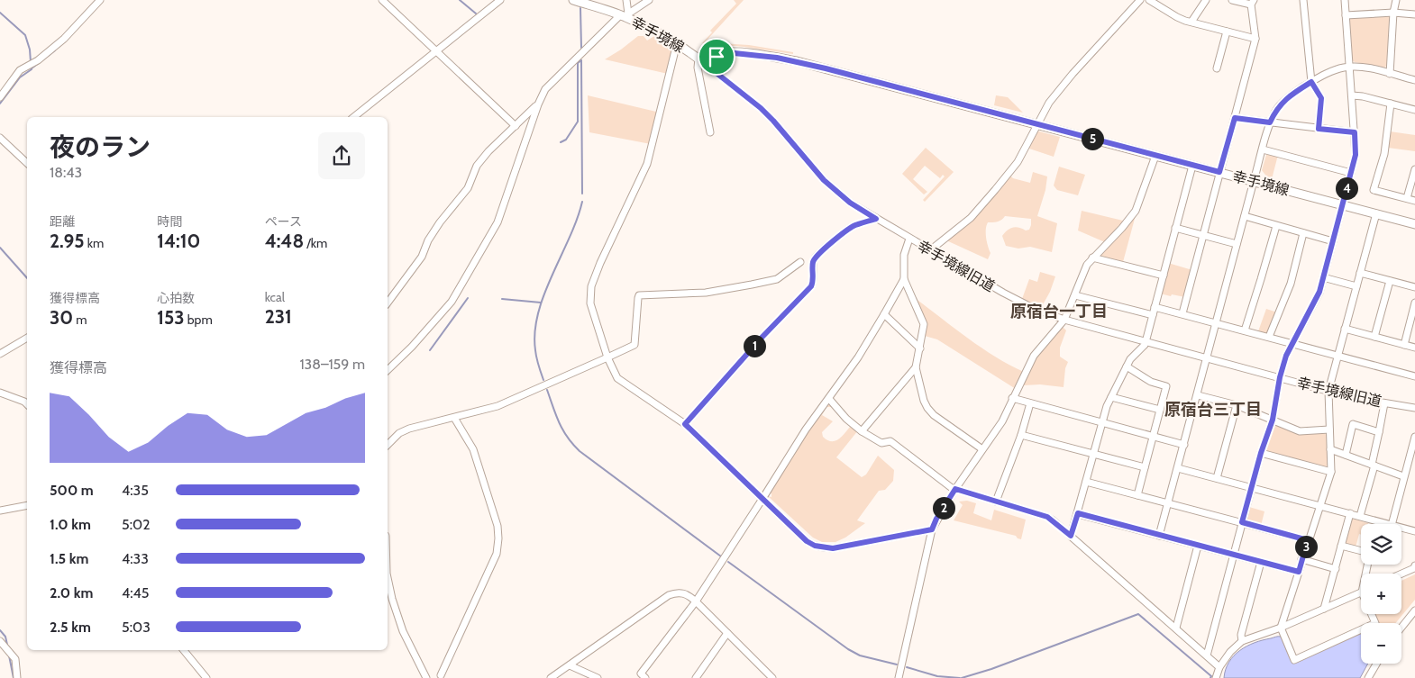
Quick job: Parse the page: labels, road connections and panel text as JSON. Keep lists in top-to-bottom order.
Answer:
{
  "streets": {
    "main road": ["幸手境線"],
    "street": ["幸手境線旧道"]
  },
  "crossings": [
    ["幸手境線", "幸手境線旧道"]
  ],
  "districts": ["原宿台一丁目", "原宿台三丁目"],
  "page": {
    "heading": ["夜のラン", "18:43"],
    "pins": [
      "5",
      "4",
      "1",
      "2",
      "3"
    ],
    "stats": [
      ["距離", "2.95 km"],
      ["時間", "14:10"],
      ["ペース", "4:48 /km"],
      ["獲得標高", "30 m"],
      ["心拍数", "153 bpm"],
      ["kcal", "231"]
    ],
    "chart": ["獲得標高", "138–159 m"],
    "list": [
      {
        "name": "500 m",
        "note": "4:35"
      },
      {
        "name": "1.0 km",
        "note": "5:02"
      },
      {
        "name": "1.5 km",
        "note": "4:33"
      },
      {
        "name": "2.0 km",
        "note": "4:45"
      },
      {
        "name": "2.5 km",
        "note": "5:03"
      }
    ],
    "map_buttons": ["+", "−"]
  }
}
